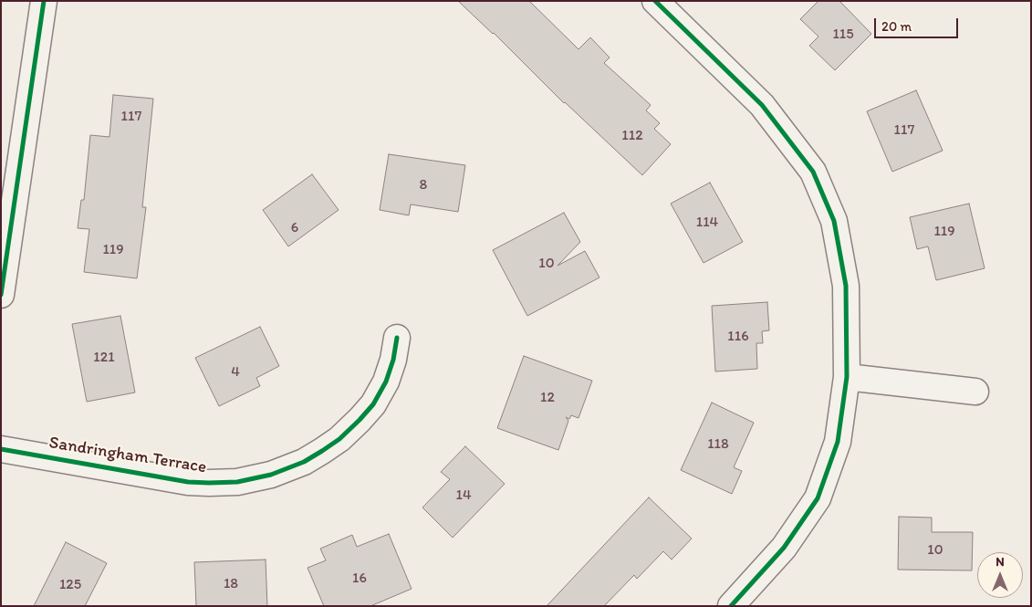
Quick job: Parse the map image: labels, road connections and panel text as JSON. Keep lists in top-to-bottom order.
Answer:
{
  "streets": {
    "street": ["Sandringham Terrace"]
  },
  "house_numbers": [
    "115",
    "117",
    "117",
    "112",
    "8",
    "114",
    "6",
    "119",
    "119",
    "10",
    "116",
    "121",
    "4",
    "12",
    "118",
    "14",
    "10",
    "16",
    "18",
    "125"
  ],
  "scale_bar": "20 m",
  "north": "top"
}
